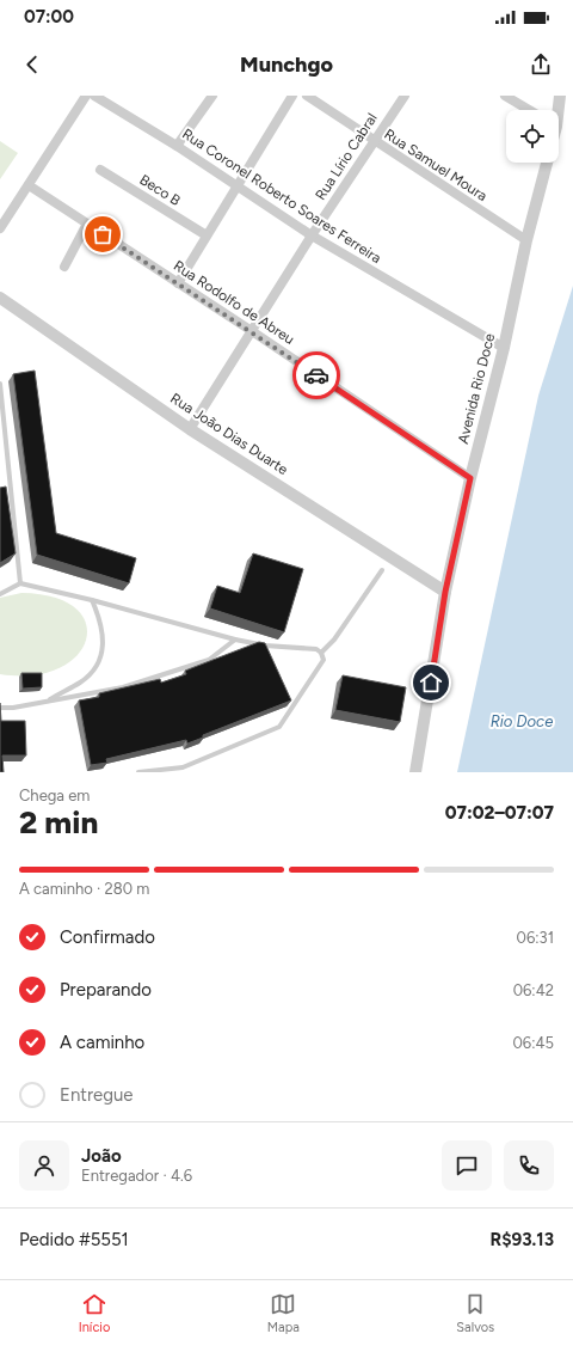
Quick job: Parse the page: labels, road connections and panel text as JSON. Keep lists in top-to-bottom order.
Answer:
{
  "streets": {
    "street": [
      "Rua Lírio Cabral",
      "Rua Samuel Moura",
      "Beco B",
      "Rua Coronel Roberto Soares Ferreira",
      "Rua Rodolfo de Abreu",
      "Avenida Rio Doce",
      "Rua João Dias Duarte"
    ]
  },
  "crossings": [
    ["Rua Lírio Cabral", "Rua Samuel Moura"],
    ["Rua Lírio Cabral", "Rua Coronel Roberto Soares Ferreira"],
    ["Rua Lírio Cabral", "Rua Rodolfo de Abreu"],
    ["Rua Lírio Cabral", "Rua João Dias Duarte"],
    ["Rua Samuel Moura", "Avenida Rio Doce"],
    ["Rua Coronel Roberto Soares Ferreira", "Avenida Rio Doce"],
    ["Rua Rodolfo de Abreu", "Avenida Rio Doce"],
    ["Avenida Rio Doce", "Rua João Dias Duarte"]
  ],
  "water": ["Rio Doce"],
  "page": {
    "status": "07:00",
    "header": "Munchgo",
    "heading": ["2 min", "Chega em", "07:02–07:07"],
    "panel": [
      "João",
      "Entregador · 4.6",
      "Pedido #5551",
      "R$93.13"
    ],
    "bar": "A caminho · 280 m",
    "list": [
      ["Confirmado", "06:31"],
      ["Preparando", "06:42"],
      ["A caminho", "06:45"],
      "Entregue"
    ],
    "tabs": ["Início", "Mapa", "Salvos"]
  }
}
